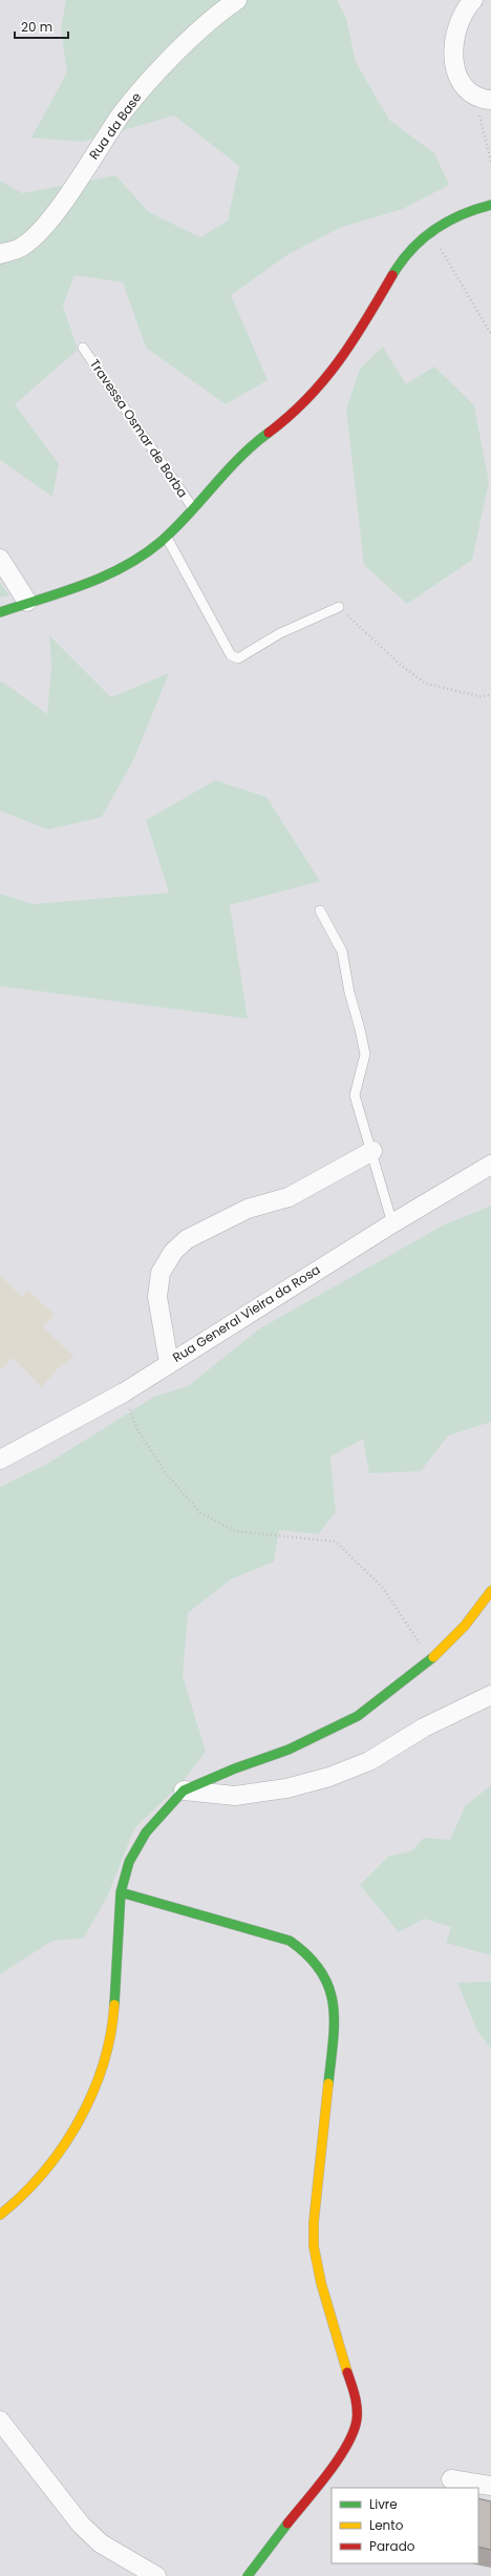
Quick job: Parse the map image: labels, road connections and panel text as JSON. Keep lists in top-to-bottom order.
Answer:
{
  "streets": {
    "street": ["Rua da Base", "Rua General Vieira da Rosa"],
    "lane": ["Travessa Osmar de Borba"]
  },
  "legend": ["Livre", "Lento", "Parado"],
  "scale_bar": "20 m"
}
